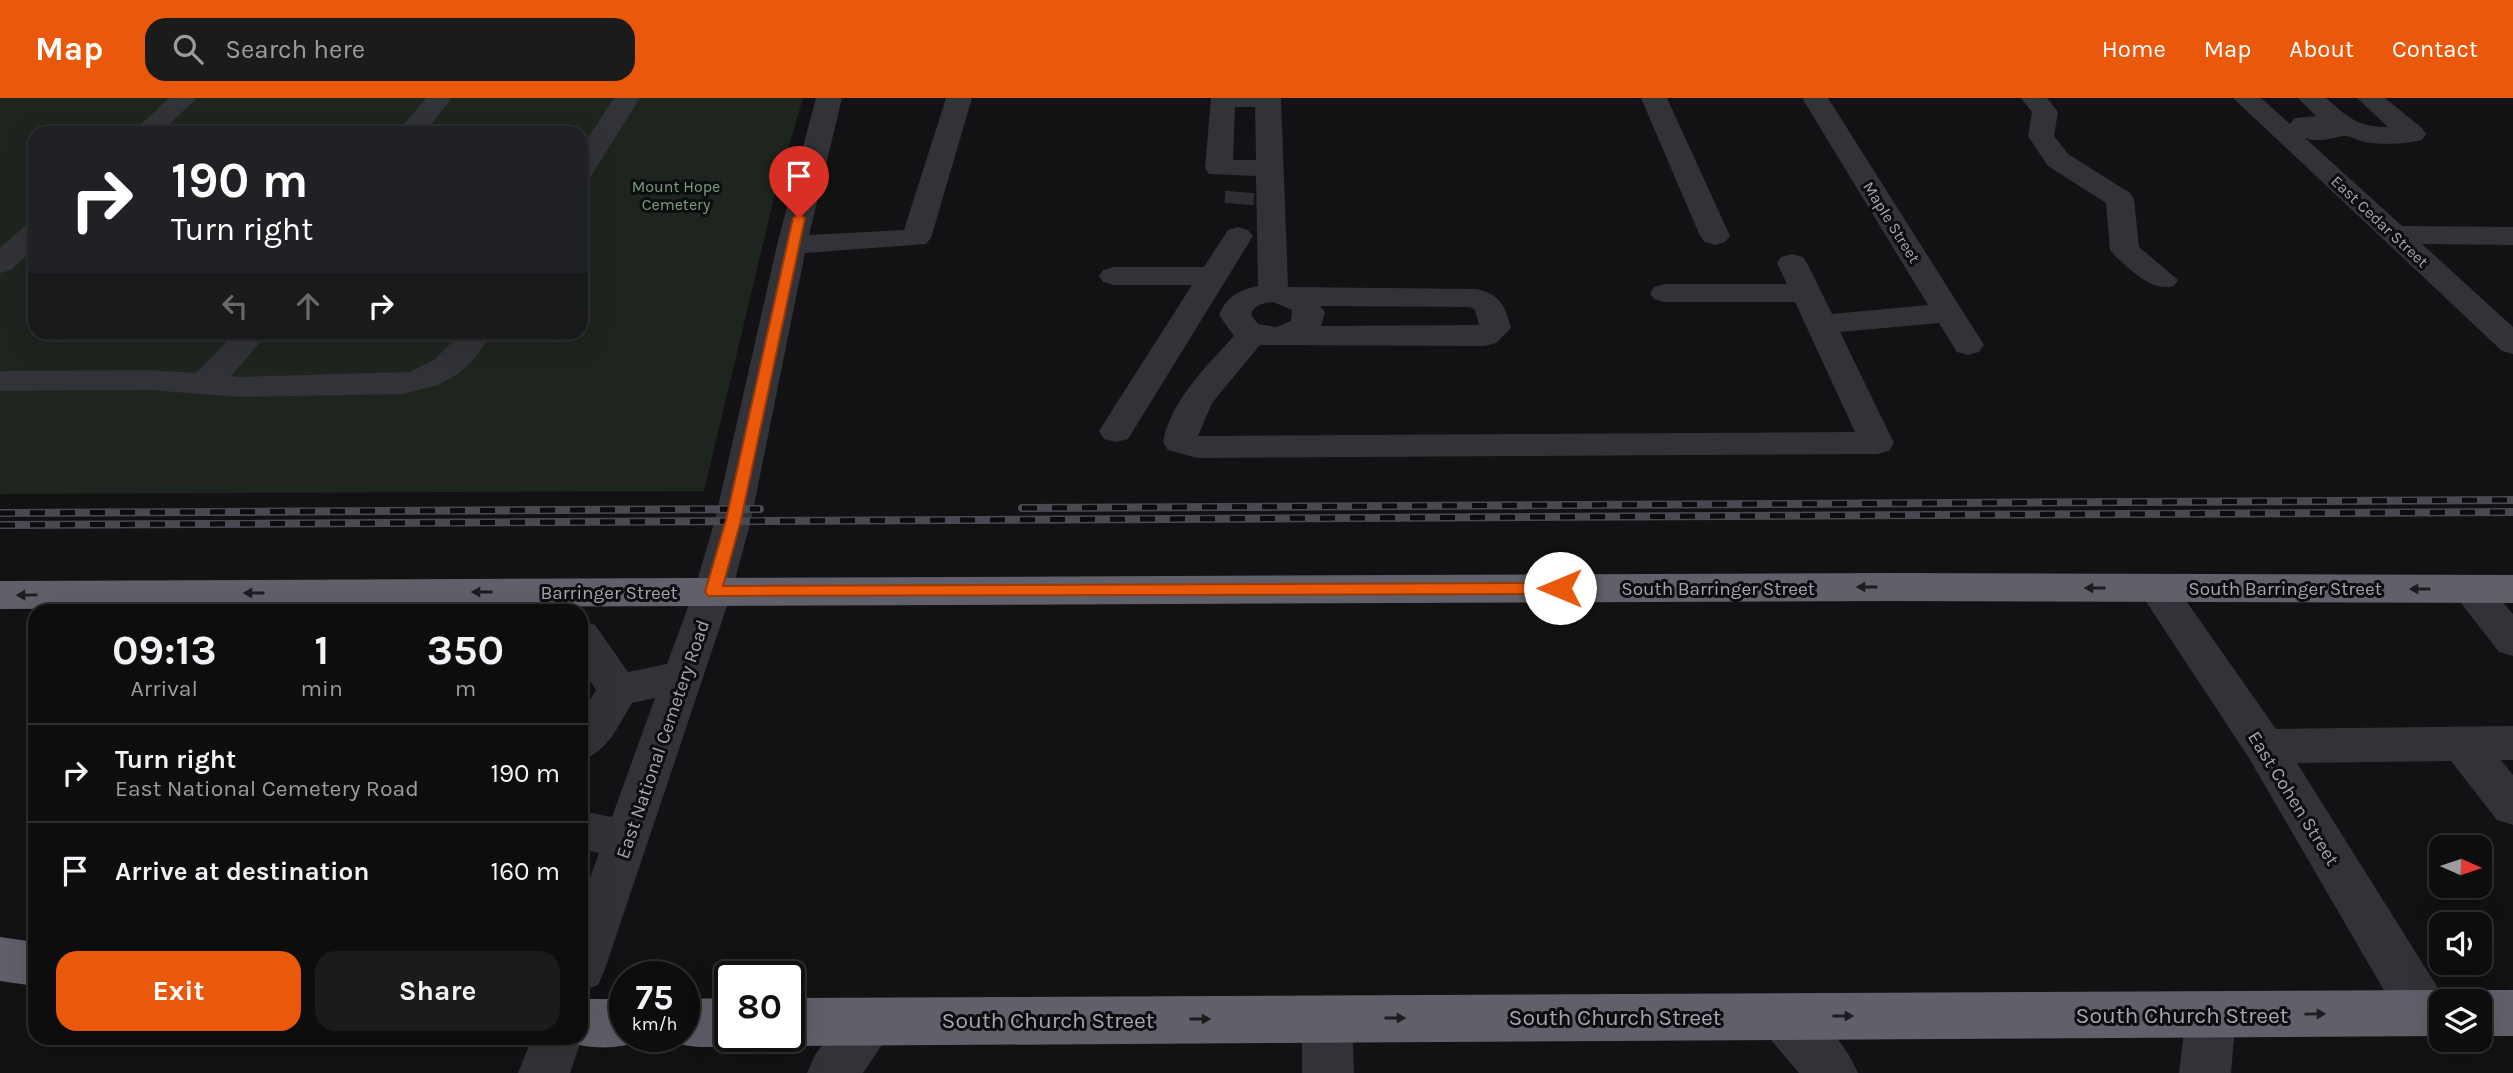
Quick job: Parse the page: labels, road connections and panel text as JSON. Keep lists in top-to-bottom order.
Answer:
{
  "streets": {
    "highway": ["South Barringer Street", "Barringer Street", "South Church Street"],
    "street": [
      "East Cedar Street",
      "Maple Street",
      "East National Cemetery Road",
      "East Cohen Street"
    ]
  },
  "crossings": [
    ["South Barringer Street", "Barringer Street"],
    ["South Barringer Street", "East National Cemetery Road"],
    ["South Barringer Street", "East Cohen Street"],
    ["Barringer Street", "East National Cemetery Road"]
  ],
  "one_way": ["South Barringer Street", "Barringer Street", "South Church Street"],
  "parks": ["Mount Hope Cemetery"],
  "north": "right",
  "page": {
    "header": "Map",
    "search": "Search here",
    "nav": [
      "Home",
      "Map",
      "About",
      "Contact"
    ],
    "turn": ["190 m", "Turn right"],
    "eta": [
      "09:13",
      "Arrival",
      "1",
      "min",
      "350",
      "m"
    ],
    "list": [
      {
        "name": "Turn right",
        "note": "East National Cemetery Road",
        "value": "190 m"
      },
      {
        "name": "Arrive at destination",
        "value": "160 m"
      }
    ],
    "buttons": ["Exit", "Share"],
    "speed": "75 km/h",
    "limit": "80"
  }
}
